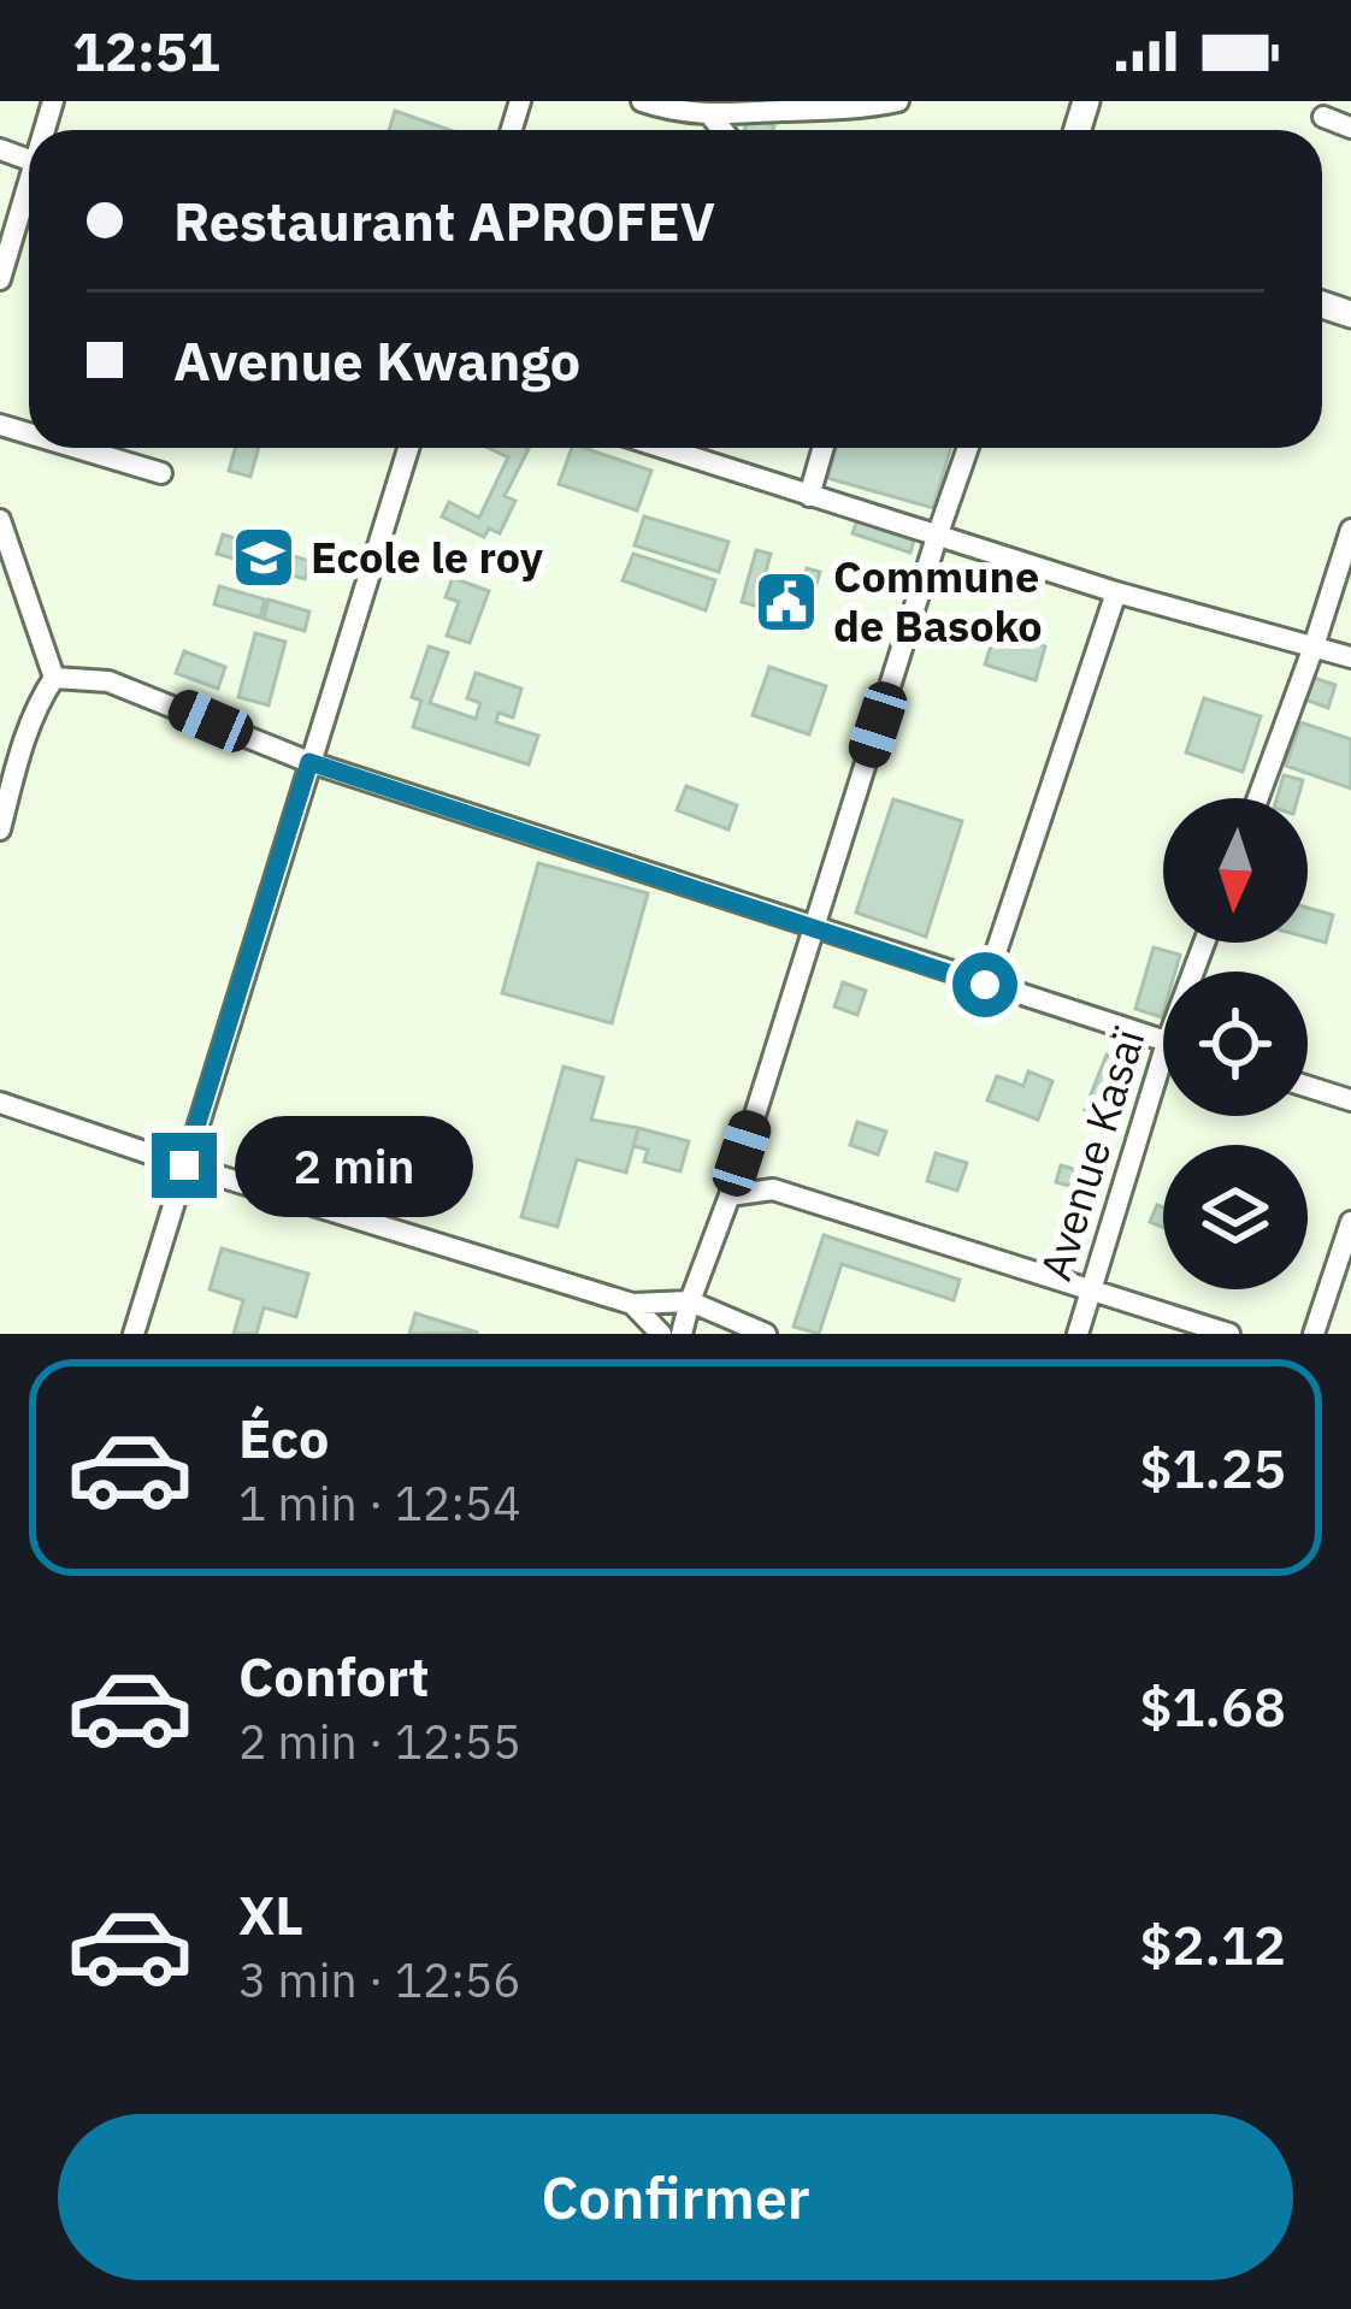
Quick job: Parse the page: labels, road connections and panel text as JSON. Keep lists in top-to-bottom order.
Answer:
{
  "streets": {
    "street": ["Avenue Kasaï"]
  },
  "places": {
    "school or university": ["Ecole le roy"],
    "public building": ["Commune de Basoko"]
  },
  "north": "bottom",
  "page": {
    "status": "12:51",
    "banner": ["Restaurant APROFEV", "Avenue Kwango"],
    "bubble": "2 min",
    "list": [
      {
        "name": "Éco",
        "note": "1 min · 12:54",
        "value": "$1.25"
      },
      {
        "name": "Confort",
        "note": "2 min · 12:55",
        "value": "$1.68"
      },
      {
        "name": "XL",
        "note": "3 min · 12:56",
        "value": "$2.12"
      }
    ],
    "buttons": "Confirmer"
  }
}
